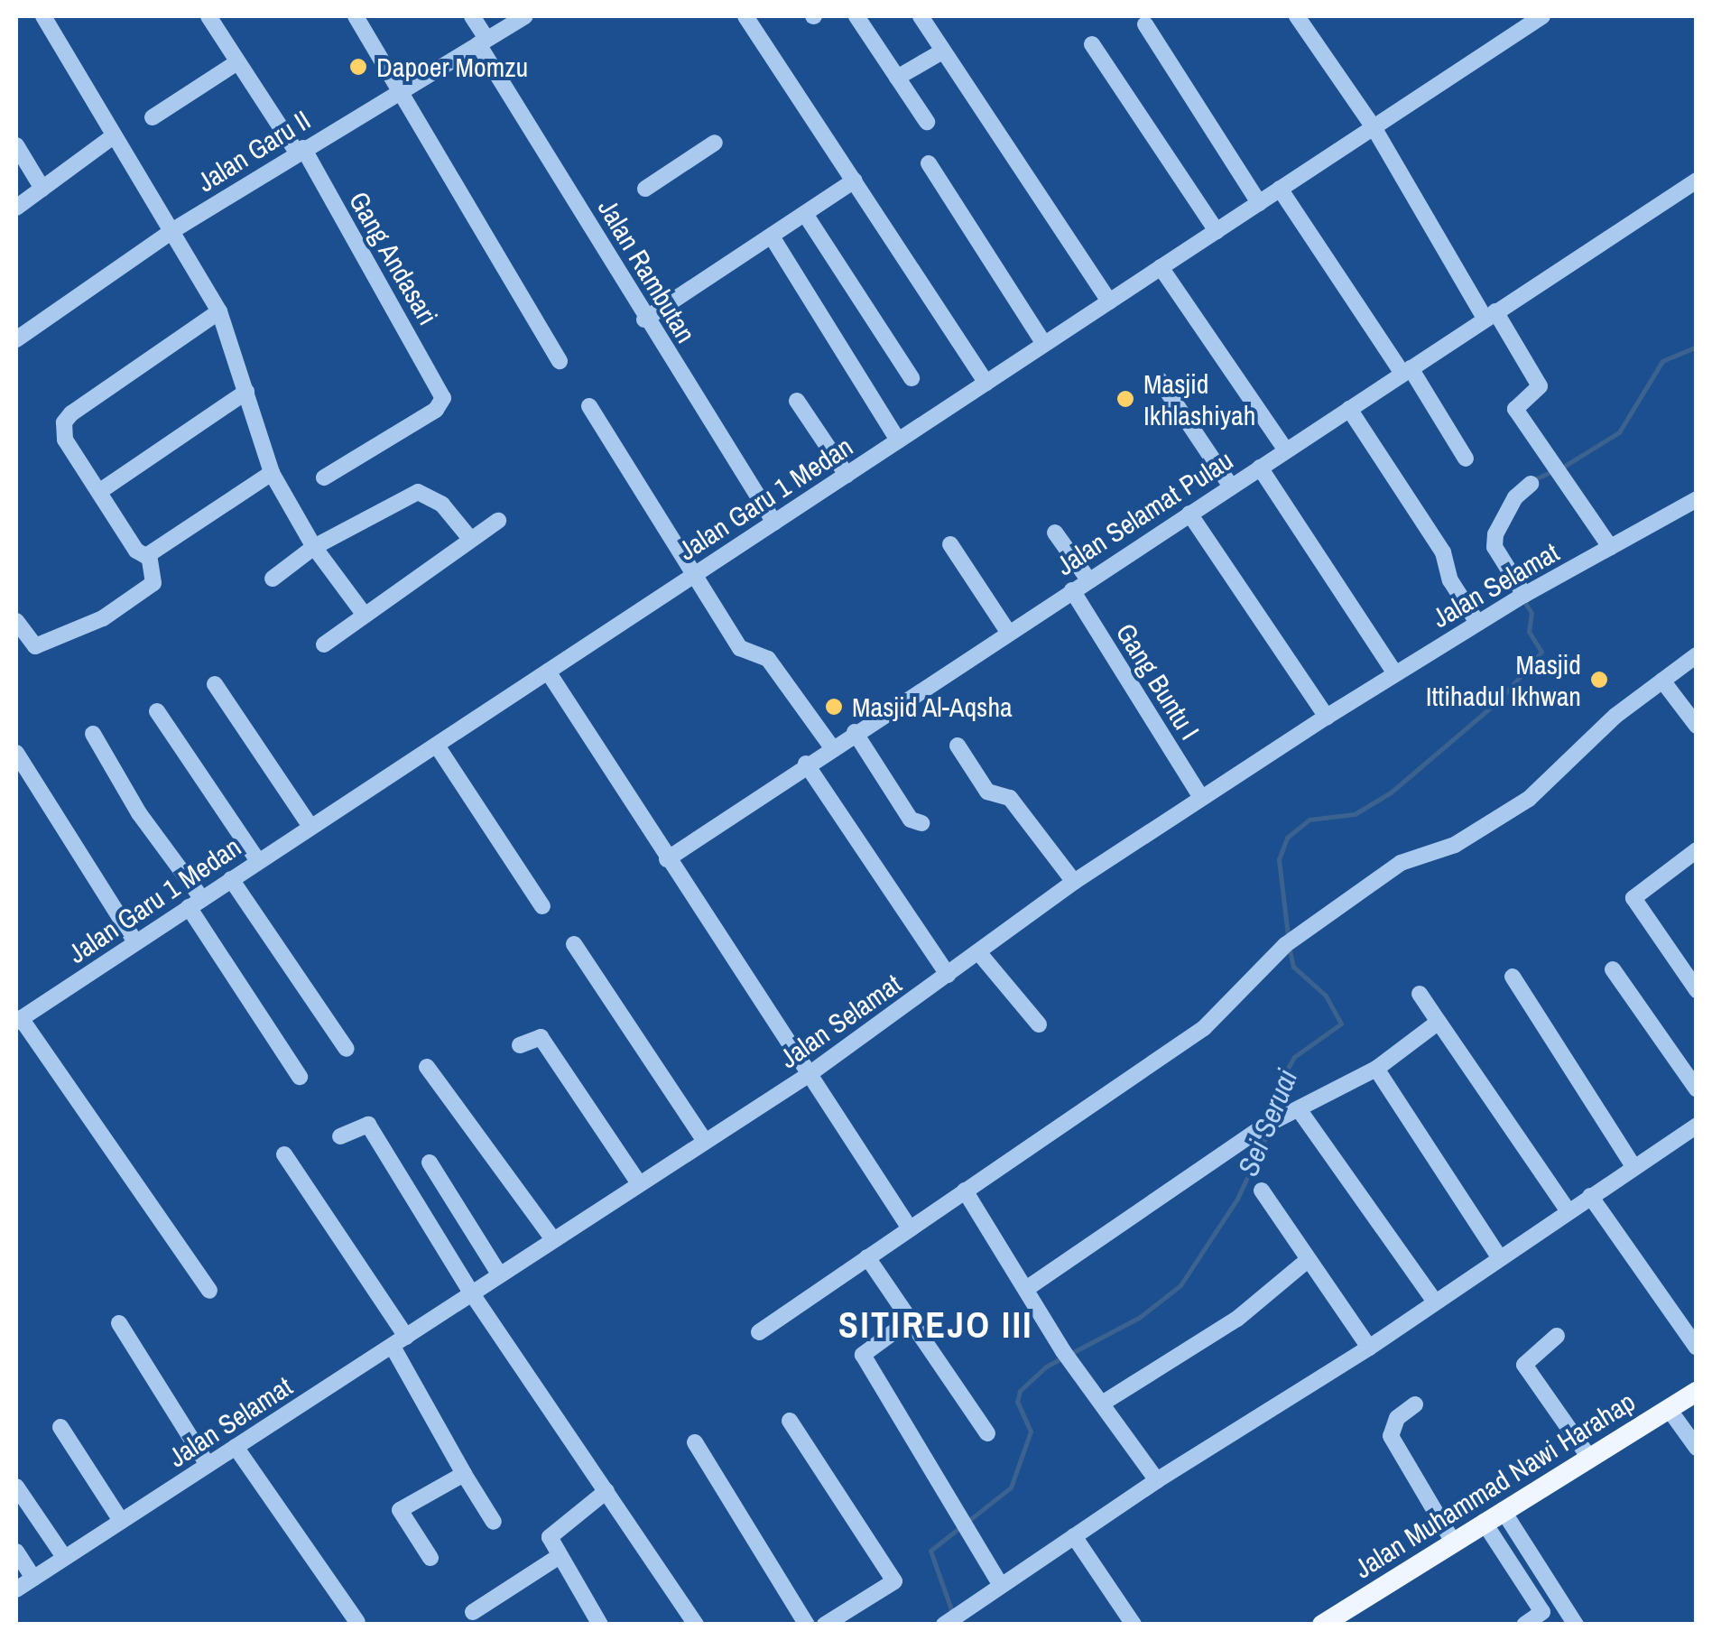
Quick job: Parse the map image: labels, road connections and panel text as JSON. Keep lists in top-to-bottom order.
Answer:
{
  "streets": {
    "main road": ["Jalan Muhammad Nawi Harahap"],
    "street": [
      "Jalan Garu II",
      "Gang Andasari",
      "Jalan Rambutan",
      "Jalan Garu 1 Medan",
      "Jalan Selamat Pulau",
      "Jalan Selamat",
      "Gang Buntu I"
    ]
  },
  "crossings": [
    ["Jalan Garu II", "Gang Andasari"],
    ["Jalan Garu II", "Jalan Rambutan"],
    ["Jalan Rambutan", "Jalan Garu 1 Medan"],
    ["Jalan Selamat Pulau", "Gang Buntu I"],
    ["Jalan Selamat", "Gang Buntu I"]
  ],
  "districts": ["SITIREJO III"],
  "water": ["Sei Seruai"],
  "places": [
    "Dapoer Momzu",
    "Masjid Ikhlashiyah",
    "Masjid Ittihadul Ikhwan",
    "Masjid Al-Aqsha"
  ]
}
